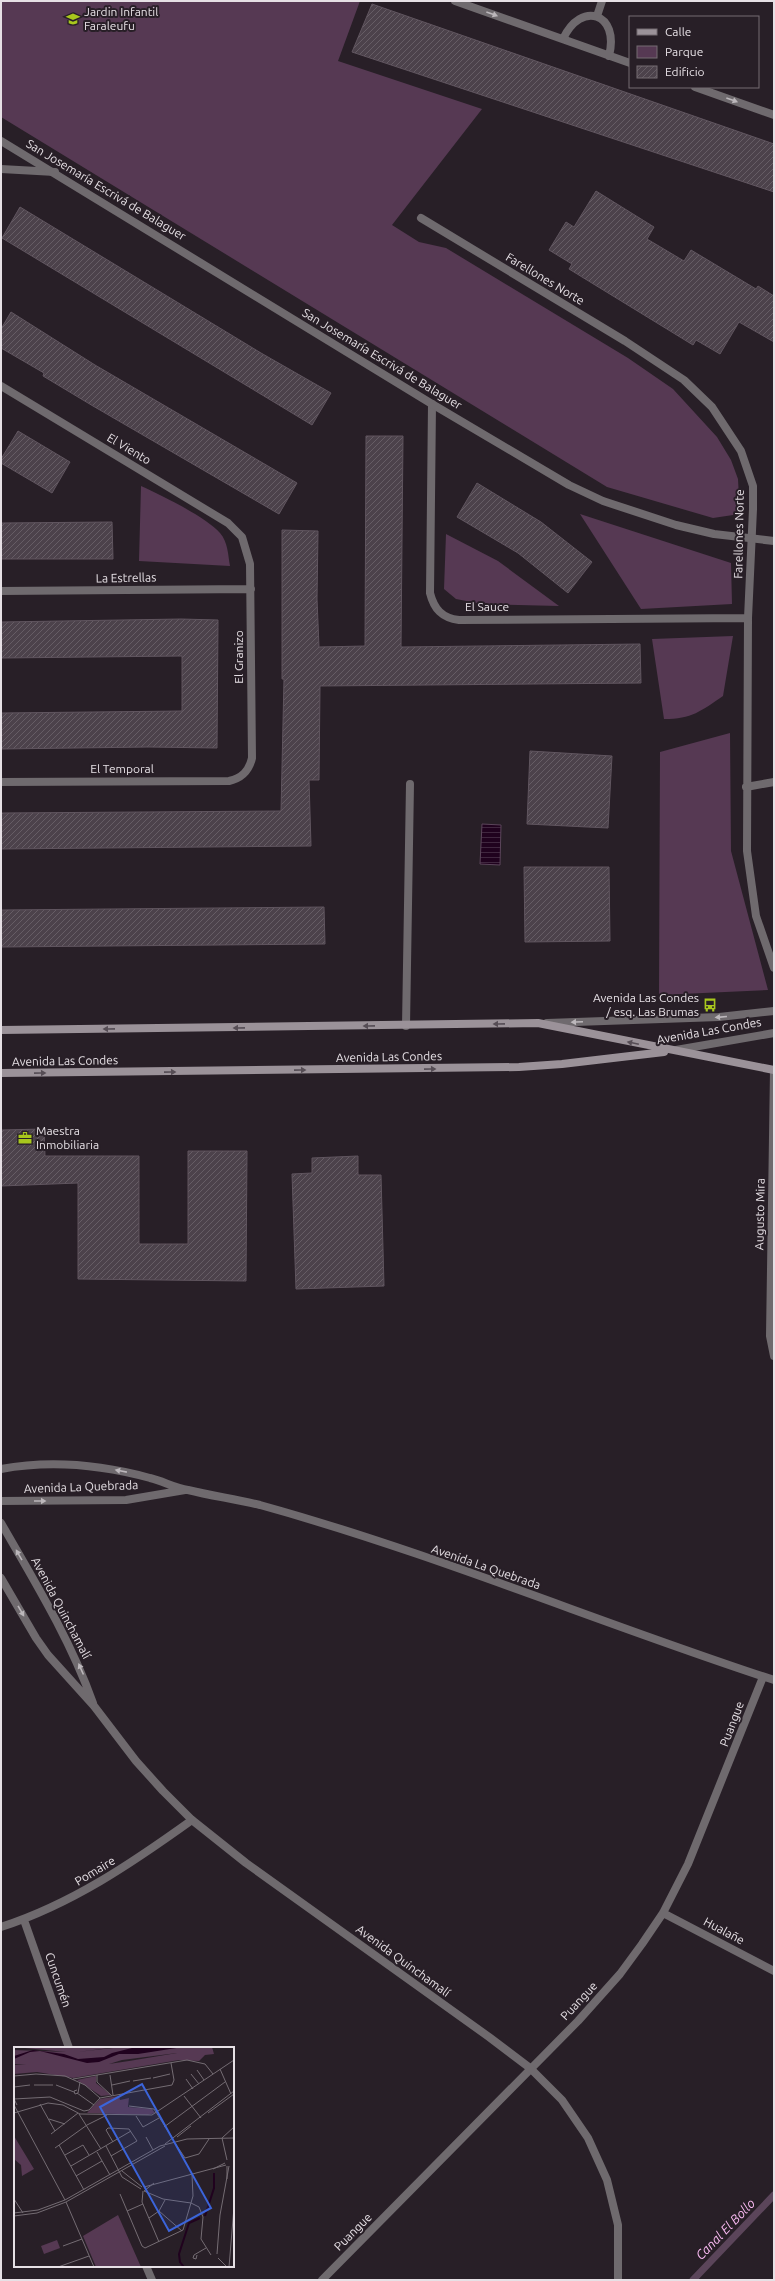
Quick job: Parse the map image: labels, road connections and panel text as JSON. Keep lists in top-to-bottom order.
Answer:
{
  "streets": {
    "main road": ["Avenida Las Condes"],
    "street": [
      "San Josemaría Escrivá de Balaguer",
      "Farellones Norte",
      "El Viento",
      "La Estrellas",
      "El Sauce",
      "El Granizo",
      "El Temporal",
      "Augusto Mira",
      "Avenida La Quebrada",
      "Avenida Quinchamalí",
      "Puangue",
      "Pomaire",
      "Hualañe",
      "Cuncumén"
    ]
  },
  "crossings": [
    ["San Josemaría Escrivá de Balaguer", "Farellones Norte"],
    ["San Josemaría Escrivá de Balaguer", "El Sauce"],
    ["Farellones Norte", "El Sauce"],
    ["El Viento", "El Granizo"],
    ["La Estrellas", "El Granizo"],
    ["El Granizo", "El Temporal"],
    ["Avenida La Quebrada", "Puangue"],
    ["Avenida Quinchamalí", "Puangue"],
    ["Avenida Quinchamalí", "Pomaire"],
    ["Puangue", "Hualañe"],
    ["Pomaire", "Cuncumén"]
  ],
  "water": ["Canal El Bollo"],
  "places": {
    "school or university": ["Jardin Infantil Faraleufu"],
    "bus stop": ["Avenida Las Condes / esq. Las Brumas"],
    "office": ["Maestra Inmobiliaria"]
  },
  "legend": ["Calle", "Parque", "Edificio"]
}
